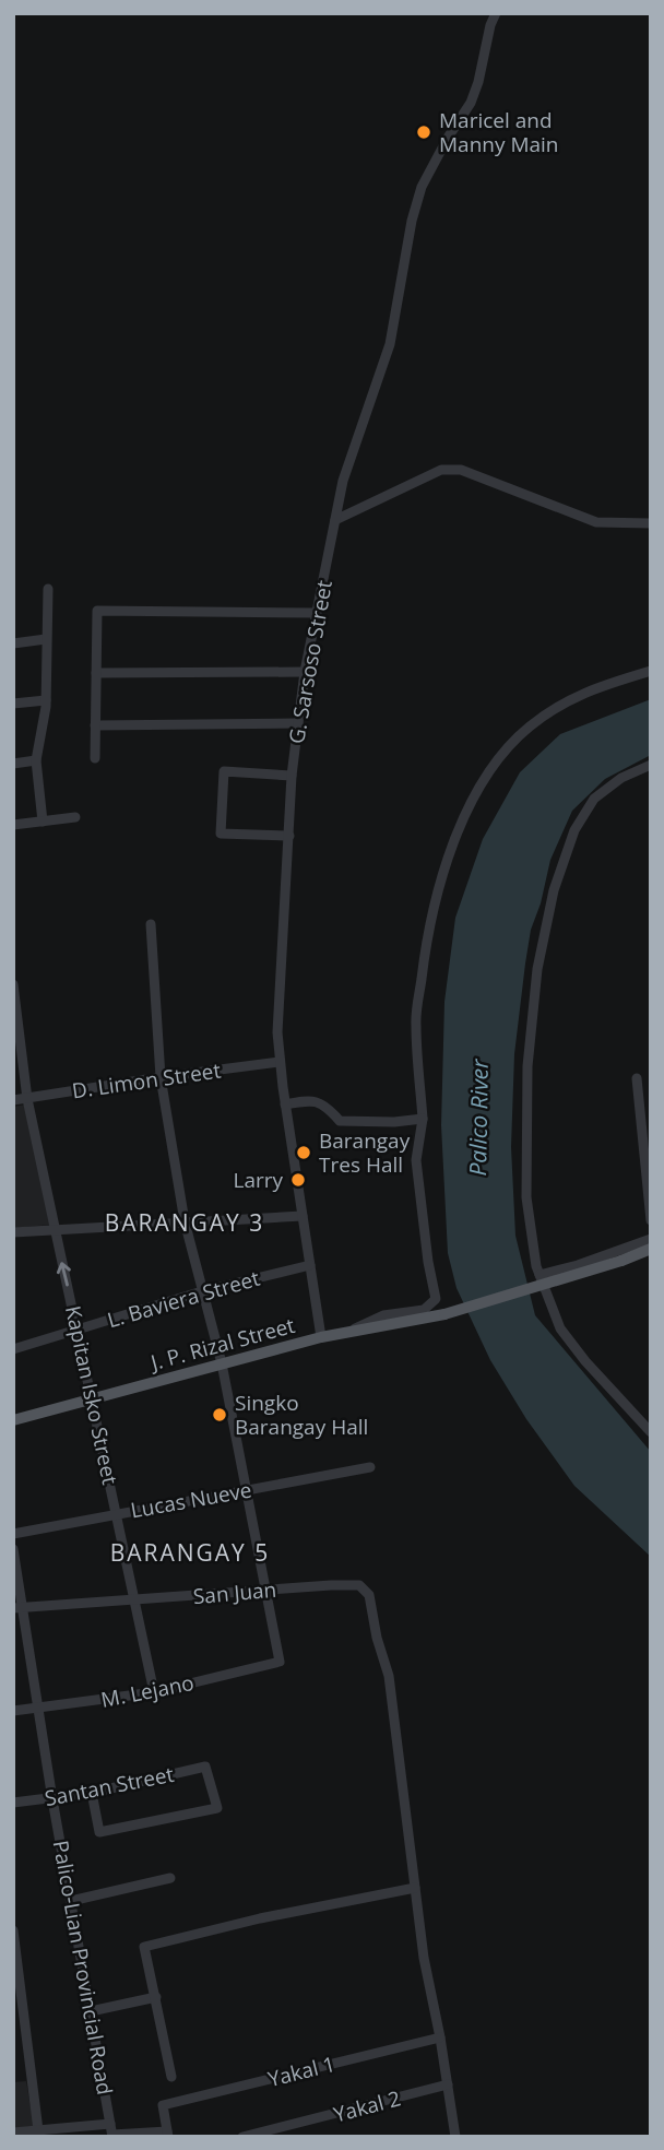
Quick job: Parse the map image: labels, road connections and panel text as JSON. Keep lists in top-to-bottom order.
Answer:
{
  "streets": {
    "main road": ["J. P. Rizal Street"],
    "street": [
      "G. Sarsoso Street",
      "D. Limon Street",
      "L. Baviera Street",
      "Kapitan Isko Street",
      "Lucas Nueve",
      "San Juan",
      "M. Lejano",
      "Santan Street",
      "Palico-Lian Provincial Road",
      "Yakal 1",
      "Yakal 2"
    ]
  },
  "crossings": [
    ["G. Sarsoso Street", "D. Limon Street"],
    ["G. Sarsoso Street", "L. Baviera Street"],
    ["G. Sarsoso Street", "J. P. Rizal Street"],
    ["D. Limon Street", "Kapitan Isko Street"],
    ["L. Baviera Street", "Kapitan Isko Street"],
    ["J. P. Rizal Street", "Kapitan Isko Street"],
    ["Kapitan Isko Street", "Lucas Nueve"],
    ["Kapitan Isko Street", "San Juan"],
    ["Kapitan Isko Street", "M. Lejano"],
    ["San Juan", "M. Lejano"],
    ["San Juan", "Palico-Lian Provincial Road"],
    ["San Juan", "Yakal 1"],
    ["San Juan", "Yakal 2"],
    ["M. Lejano", "Palico-Lian Provincial Road"],
    ["Santan Street", "Palico-Lian Provincial Road"]
  ],
  "districts": ["BARANGAY 3", "BARANGAY 5"],
  "water": ["Palico River"],
  "places": [
    "Maricel and Manny Main",
    "Barangay Tres Hall",
    "Larry",
    "Singko Barangay Hall"
  ]
}
